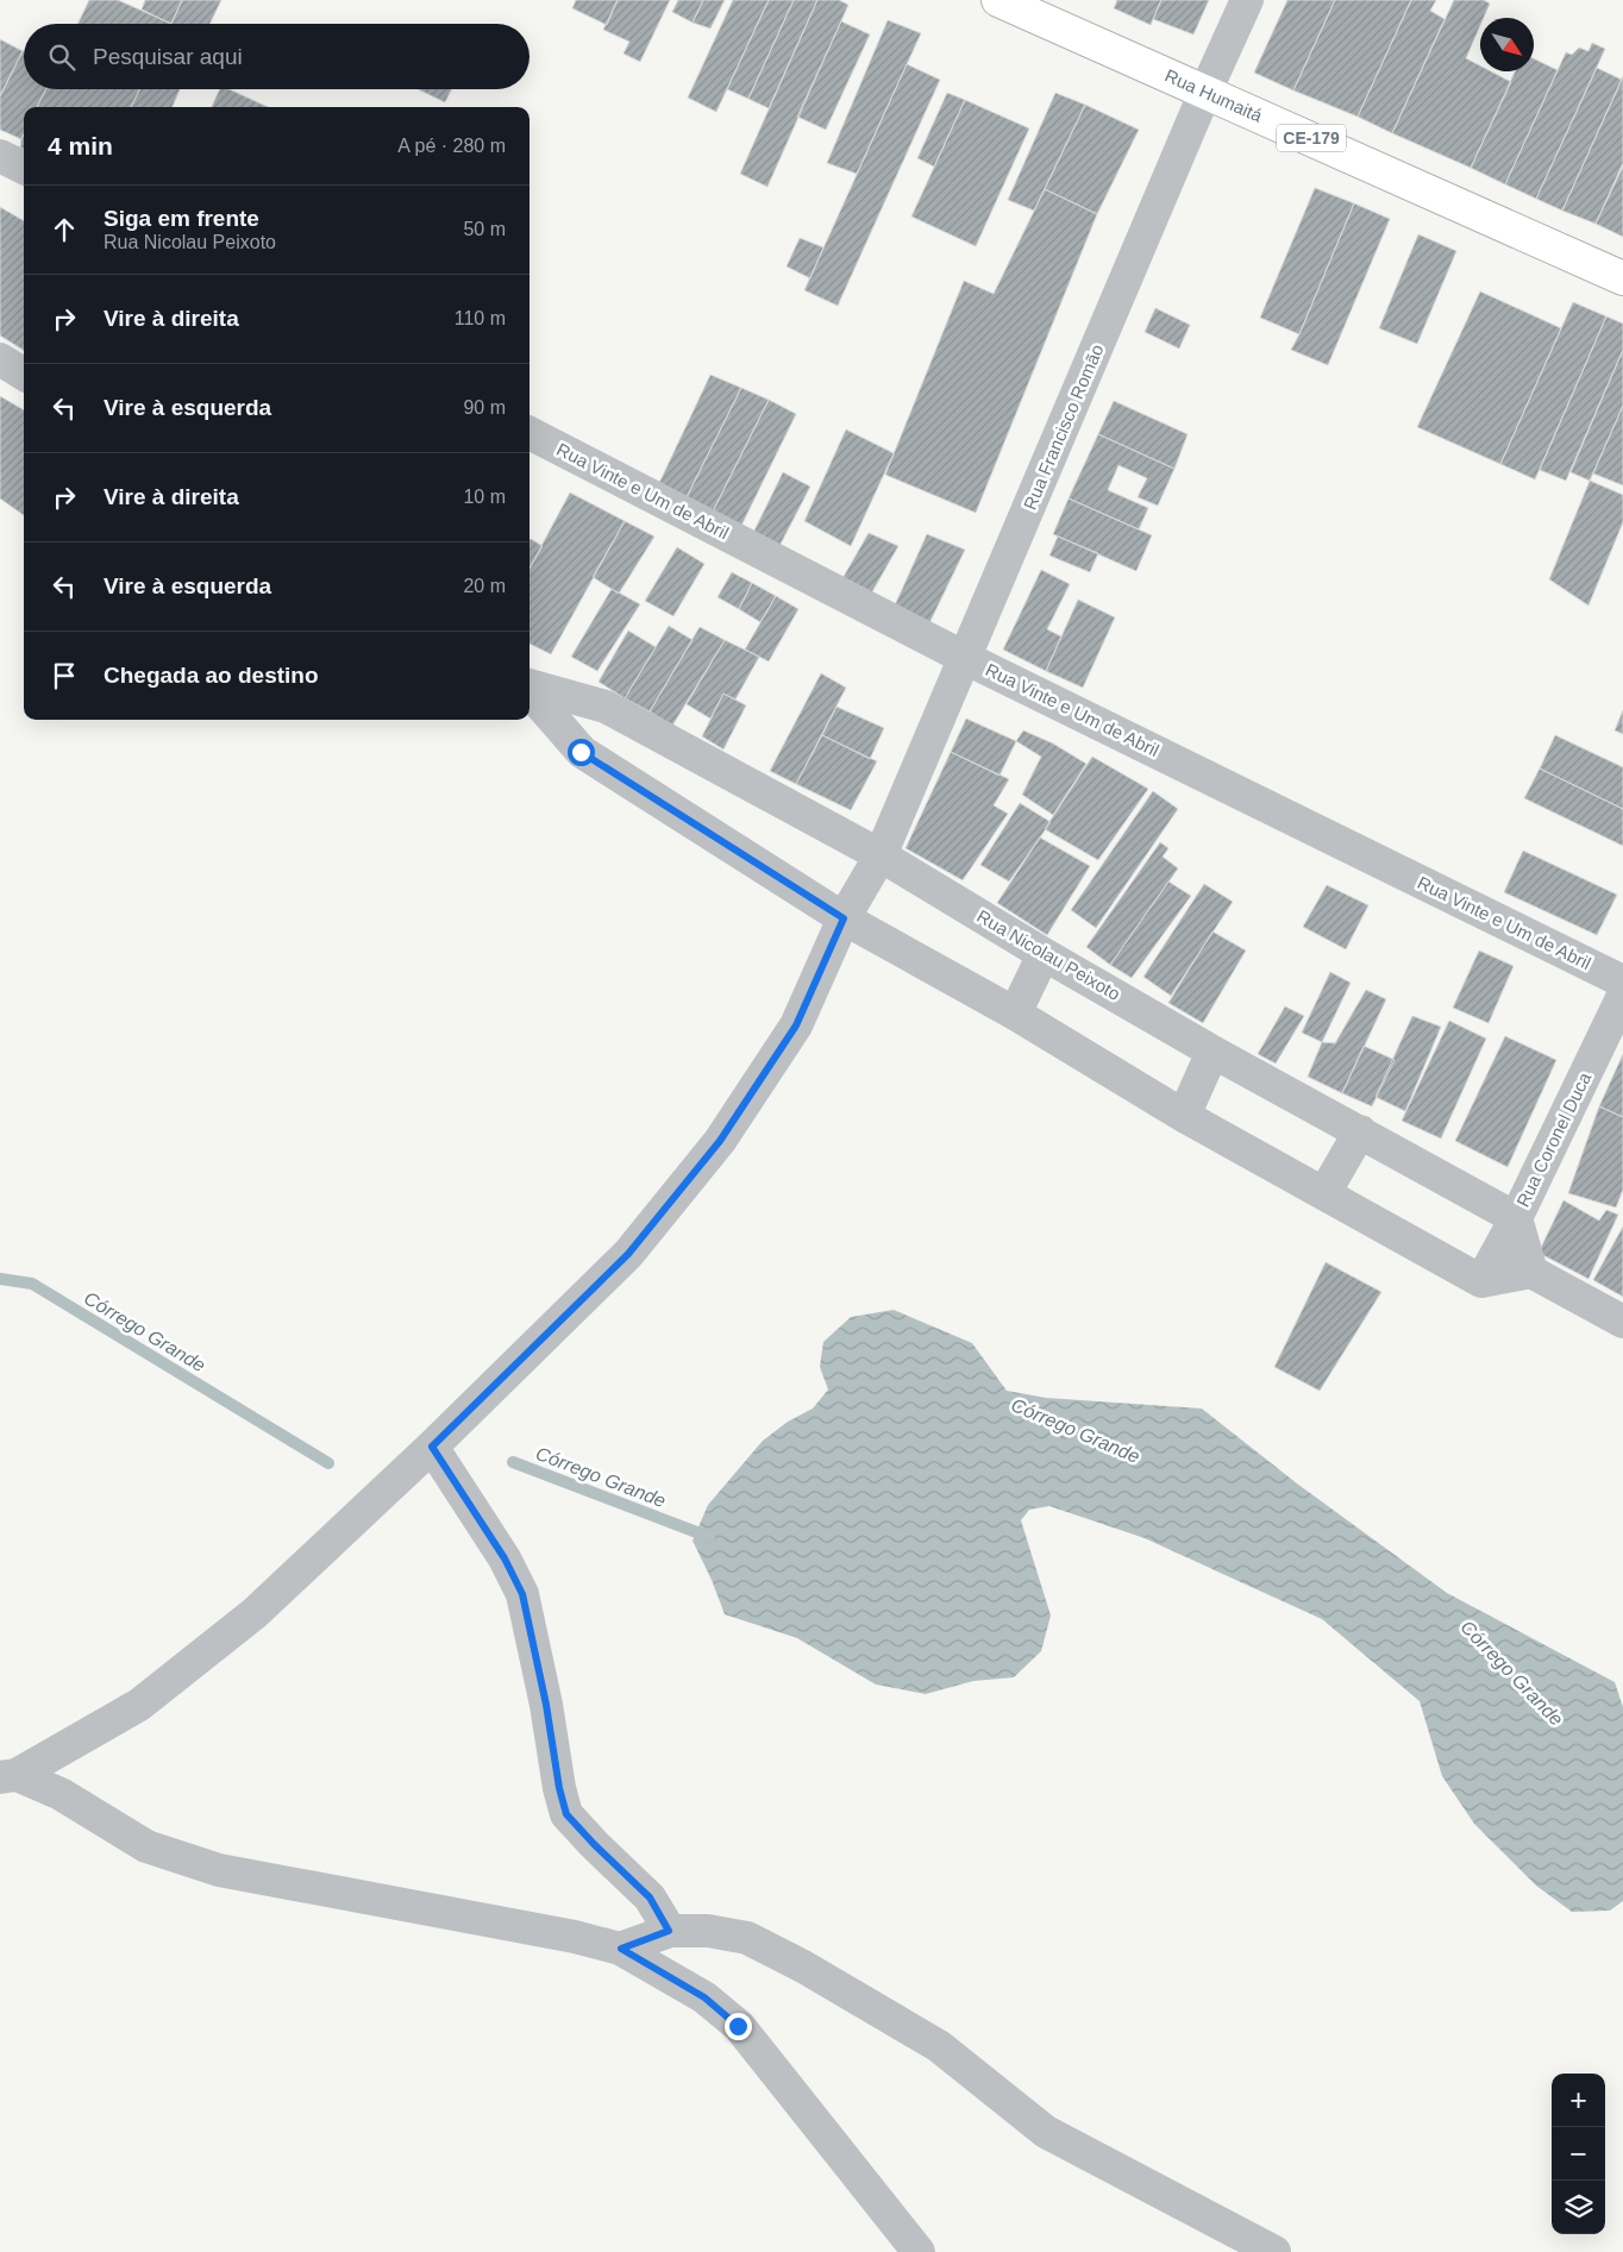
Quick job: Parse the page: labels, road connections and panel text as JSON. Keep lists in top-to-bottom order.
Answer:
{
  "streets": {
    "main road": ["Rua Humaitá", "CE-179"],
    "street": [
      "Rua Francisco Romão",
      "Rua Vinte e Um de Abril",
      "Rua Nicolau Peixoto",
      "Rua Coronel Duca"
    ]
  },
  "crossings": [
    ["Rua Humaitá", "Rua Francisco Romão"],
    ["Rua Francisco Romão", "Rua Vinte e Um de Abril"],
    ["Rua Francisco Romão", "Rua Nicolau Peixoto"],
    ["Rua Nicolau Peixoto", "Rua Coronel Duca"]
  ],
  "water": ["Córrego Grande"],
  "north": "bottom right",
  "page": {
    "search": "Pesquisar aqui",
    "heading": ["4 min", "A pé · 280 m"],
    "list": [
      ["Siga em frente", "Rua Nicolau Peixoto", "50 m"],
      ["Vire à direita", "110 m"],
      ["Vire à esquerda", "90 m"],
      ["Vire à direita", "10 m"],
      ["Vire à esquerda", "20 m"],
      "Chegada ao destino"
    ],
    "map_buttons": ["+", "−"]
  }
}
